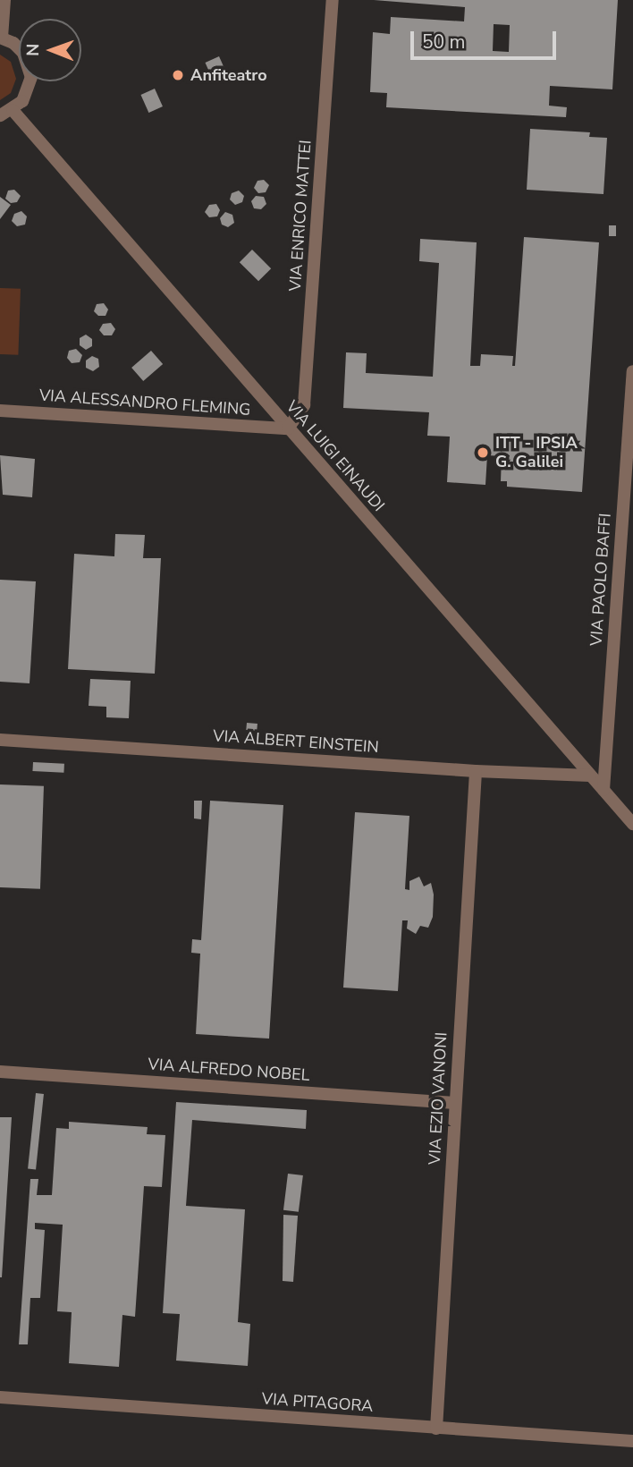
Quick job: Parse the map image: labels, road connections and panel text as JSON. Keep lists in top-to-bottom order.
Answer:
{
  "streets": {
    "street": [
      "VIA ENRICO MATTEI",
      "VIA ALESSANDRO FLEMING",
      "VIA LUIGI EINAUDI",
      "VIA PAOLO BAFFI",
      "VIA ALBERT EINSTEIN",
      "VIA ALFREDO NOBEL",
      "VIA EZIO VANONI",
      "VIA PITAGORA"
    ]
  },
  "crossings": [
    ["VIA ENRICO MATTEI", "VIA ALESSANDRO FLEMING"],
    ["VIA ENRICO MATTEI", "VIA LUIGI EINAUDI"],
    ["VIA ALESSANDRO FLEMING", "VIA LUIGI EINAUDI"],
    ["VIA LUIGI EINAUDI", "VIA PAOLO BAFFI"],
    ["VIA LUIGI EINAUDI", "VIA ALBERT EINSTEIN"],
    ["VIA ALBERT EINSTEIN", "VIA EZIO VANONI"],
    ["VIA ALFREDO NOBEL", "VIA EZIO VANONI"],
    ["VIA EZIO VANONI", "VIA PITAGORA"]
  ],
  "places": ["Anfiteatro", "ITT - IPSIA G. Galilei"],
  "scale_bar": "50 m",
  "north": "left"
}
